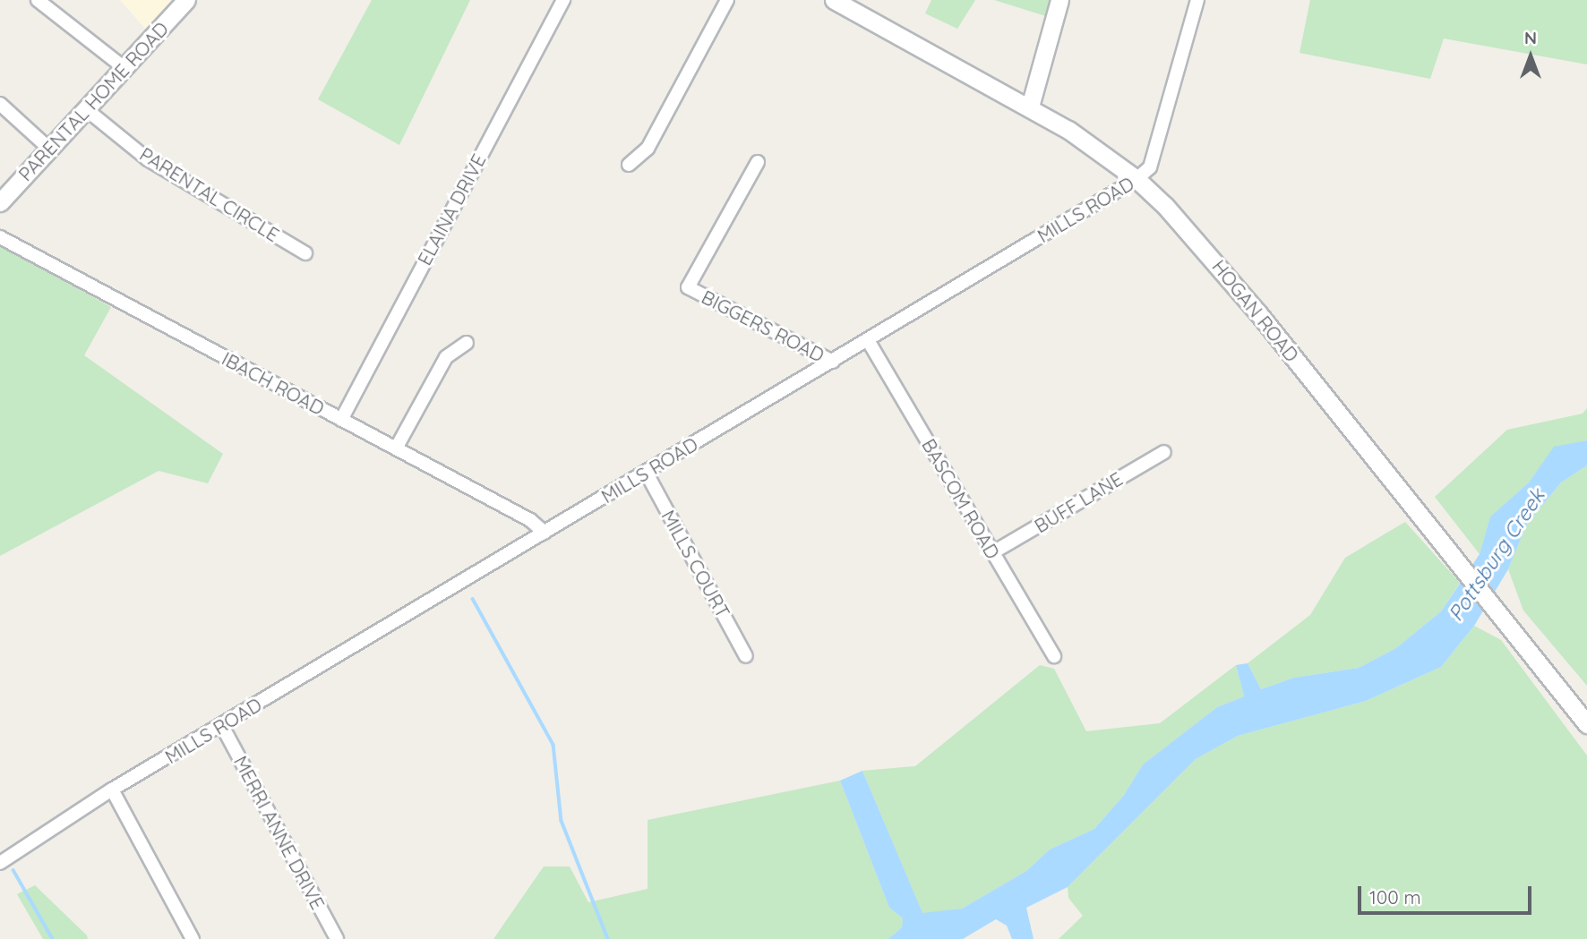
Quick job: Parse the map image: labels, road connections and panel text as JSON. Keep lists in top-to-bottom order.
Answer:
{
  "streets": {
    "main road": ["PARENTAL HOME ROAD", "HOGAN ROAD"],
    "street": [
      "PARENTAL CIRCLE",
      "ELAINA DRIVE",
      "MILLS ROAD",
      "BIGGERS ROAD",
      "IBACH ROAD",
      "BASCOM ROAD",
      "BUFF LANE",
      "MILLS COURT",
      "MERRI ANNE DRIVE"
    ]
  },
  "crossings": [
    ["PARENTAL HOME ROAD", "PARENTAL CIRCLE"],
    ["ELAINA DRIVE", "IBACH ROAD"],
    ["MILLS ROAD", "HOGAN ROAD"],
    ["MILLS ROAD", "BIGGERS ROAD"],
    ["MILLS ROAD", "IBACH ROAD"],
    ["MILLS ROAD", "BASCOM ROAD"],
    ["MILLS ROAD", "MILLS COURT"],
    ["MILLS ROAD", "MERRI ANNE DRIVE"],
    ["BASCOM ROAD", "BUFF LANE"]
  ],
  "water": ["Pottsburg Creek"],
  "scale_bar": "100 m",
  "north": "top"
}
